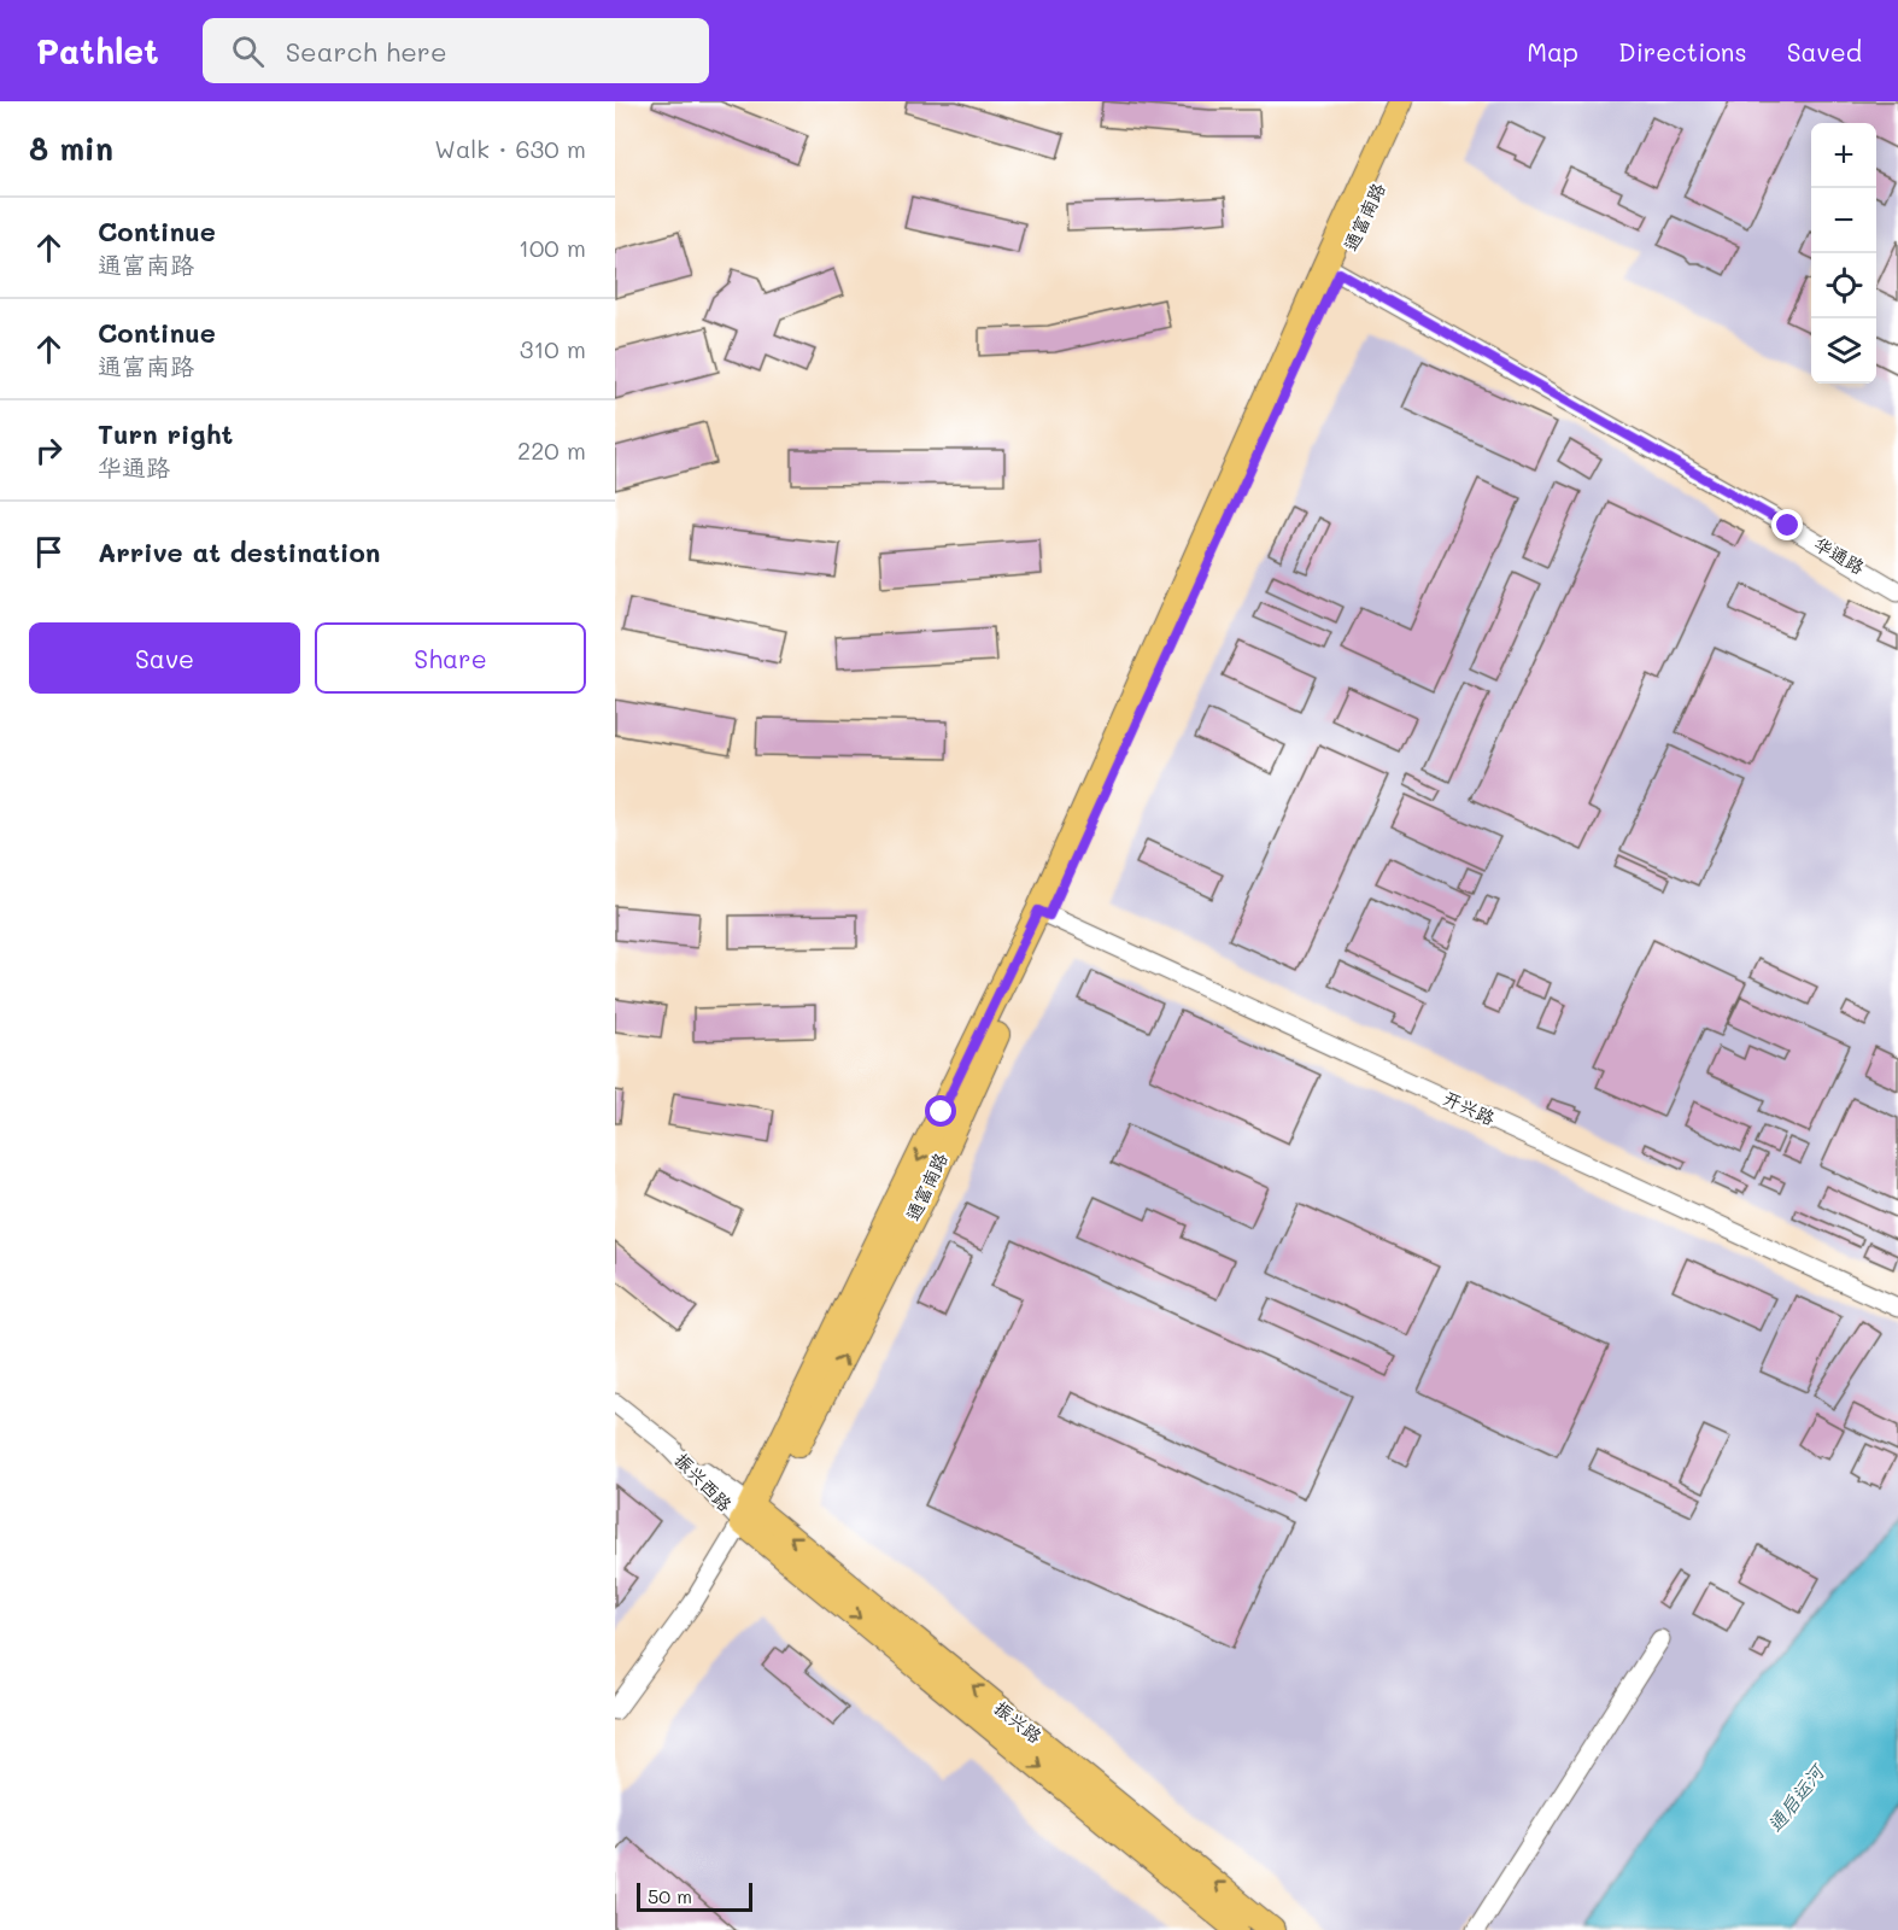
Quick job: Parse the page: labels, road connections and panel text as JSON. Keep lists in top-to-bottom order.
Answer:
{
  "streets": {
    "main road": ["通富南路", "振兴路"],
    "street": ["华通路", "开兴路", "振兴西路"]
  },
  "crossings": [
    ["通富南路", "华通路"],
    ["通富南路", "开兴路"],
    ["通富南路", "振兴西路"],
    ["通富南路", "振兴路"],
    ["振兴西路", "振兴路"]
  ],
  "water": ["通启运河"],
  "scale_bar": "50 m",
  "page": {
    "header": "Pathlet",
    "search": "Search here",
    "nav": ["Map", "Directions", "Saved"],
    "heading": ["8 min", "Walk · 630 m"],
    "map_buttons": ["+", "−"],
    "list": [
      ["Continue", "通富南路", "100 m"],
      ["Continue", "通富南路", "310 m"],
      ["Turn right", "华通路", "220 m"],
      "Arrive at destination"
    ],
    "buttons": ["Save", "Share"],
    "scale": "50 m"
  }
}
